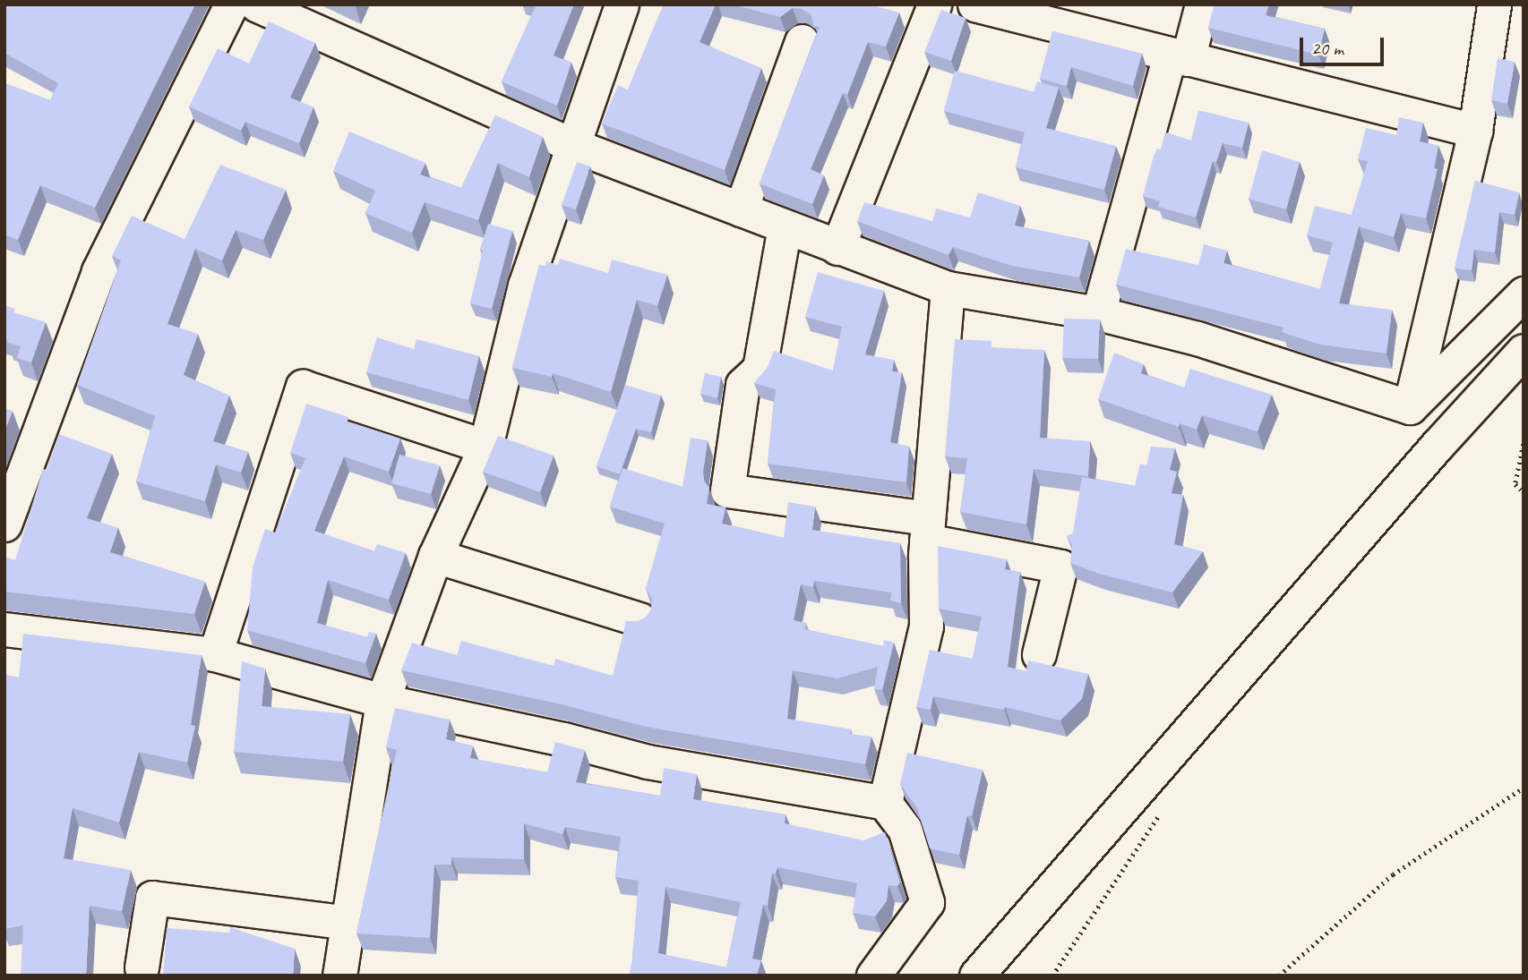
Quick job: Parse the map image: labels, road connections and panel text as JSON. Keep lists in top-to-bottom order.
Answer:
{
  "scale_bar": "20 m"
}
